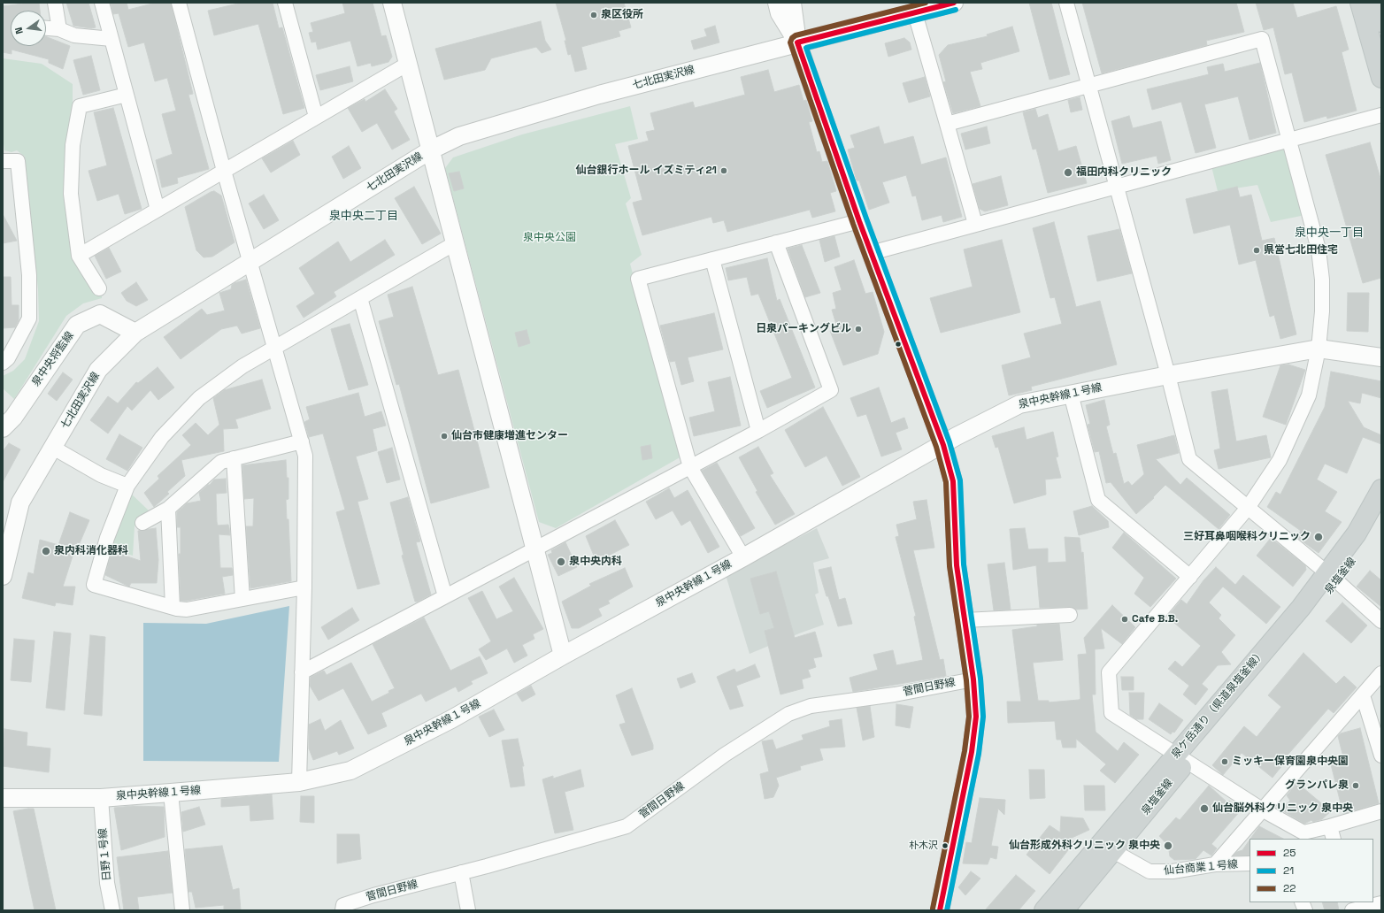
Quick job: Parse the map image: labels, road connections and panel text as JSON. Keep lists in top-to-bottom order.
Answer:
{
  "streets": {
    "main road": ["泉塩釜線", "泉ケ岳通り（県道泉塩釜線）"],
    "street": [
      "七北田実沢線",
      "泉中央将監線",
      "泉中央幹線１号線",
      "菅間日野線",
      "日野１号線",
      "仙台商業１号線"
    ]
  },
  "crossings": [
    ["七北田実沢線", "泉中央将監線"],
    ["泉中央幹線１号線", "日野１号線"],
    ["泉塩釜線", "泉ケ岳通り（県道泉塩釜線）"],
    ["泉塩釜線", "仙台商業１号線"]
  ],
  "districts": ["泉中央二丁目", "泉中央一丁目"],
  "parks": ["泉中央公園"],
  "places": [
    "泉区役所",
    "仙台銀行ホール イズミティ21",
    "福田内科クリニック",
    "県営七北田住宅",
    "日泉パーキングビル",
    "仙台市健康増進センター",
    "三好耳鼻咽喉科クリニック",
    "泉内科消化器科",
    "泉中央内科",
    "Cafe B.B.",
    "ミッキー保育園泉中央園",
    "グランパレ泉",
    "仙台脳外科クリニック 泉中央",
    "朴木沢",
    "仙台形成外科クリニック 泉中央"
  ],
  "lines": ["transit line 25", "transit line 22", "transit line 21"],
  "legend": ["25", "21", "22"],
  "north": "left"
}
